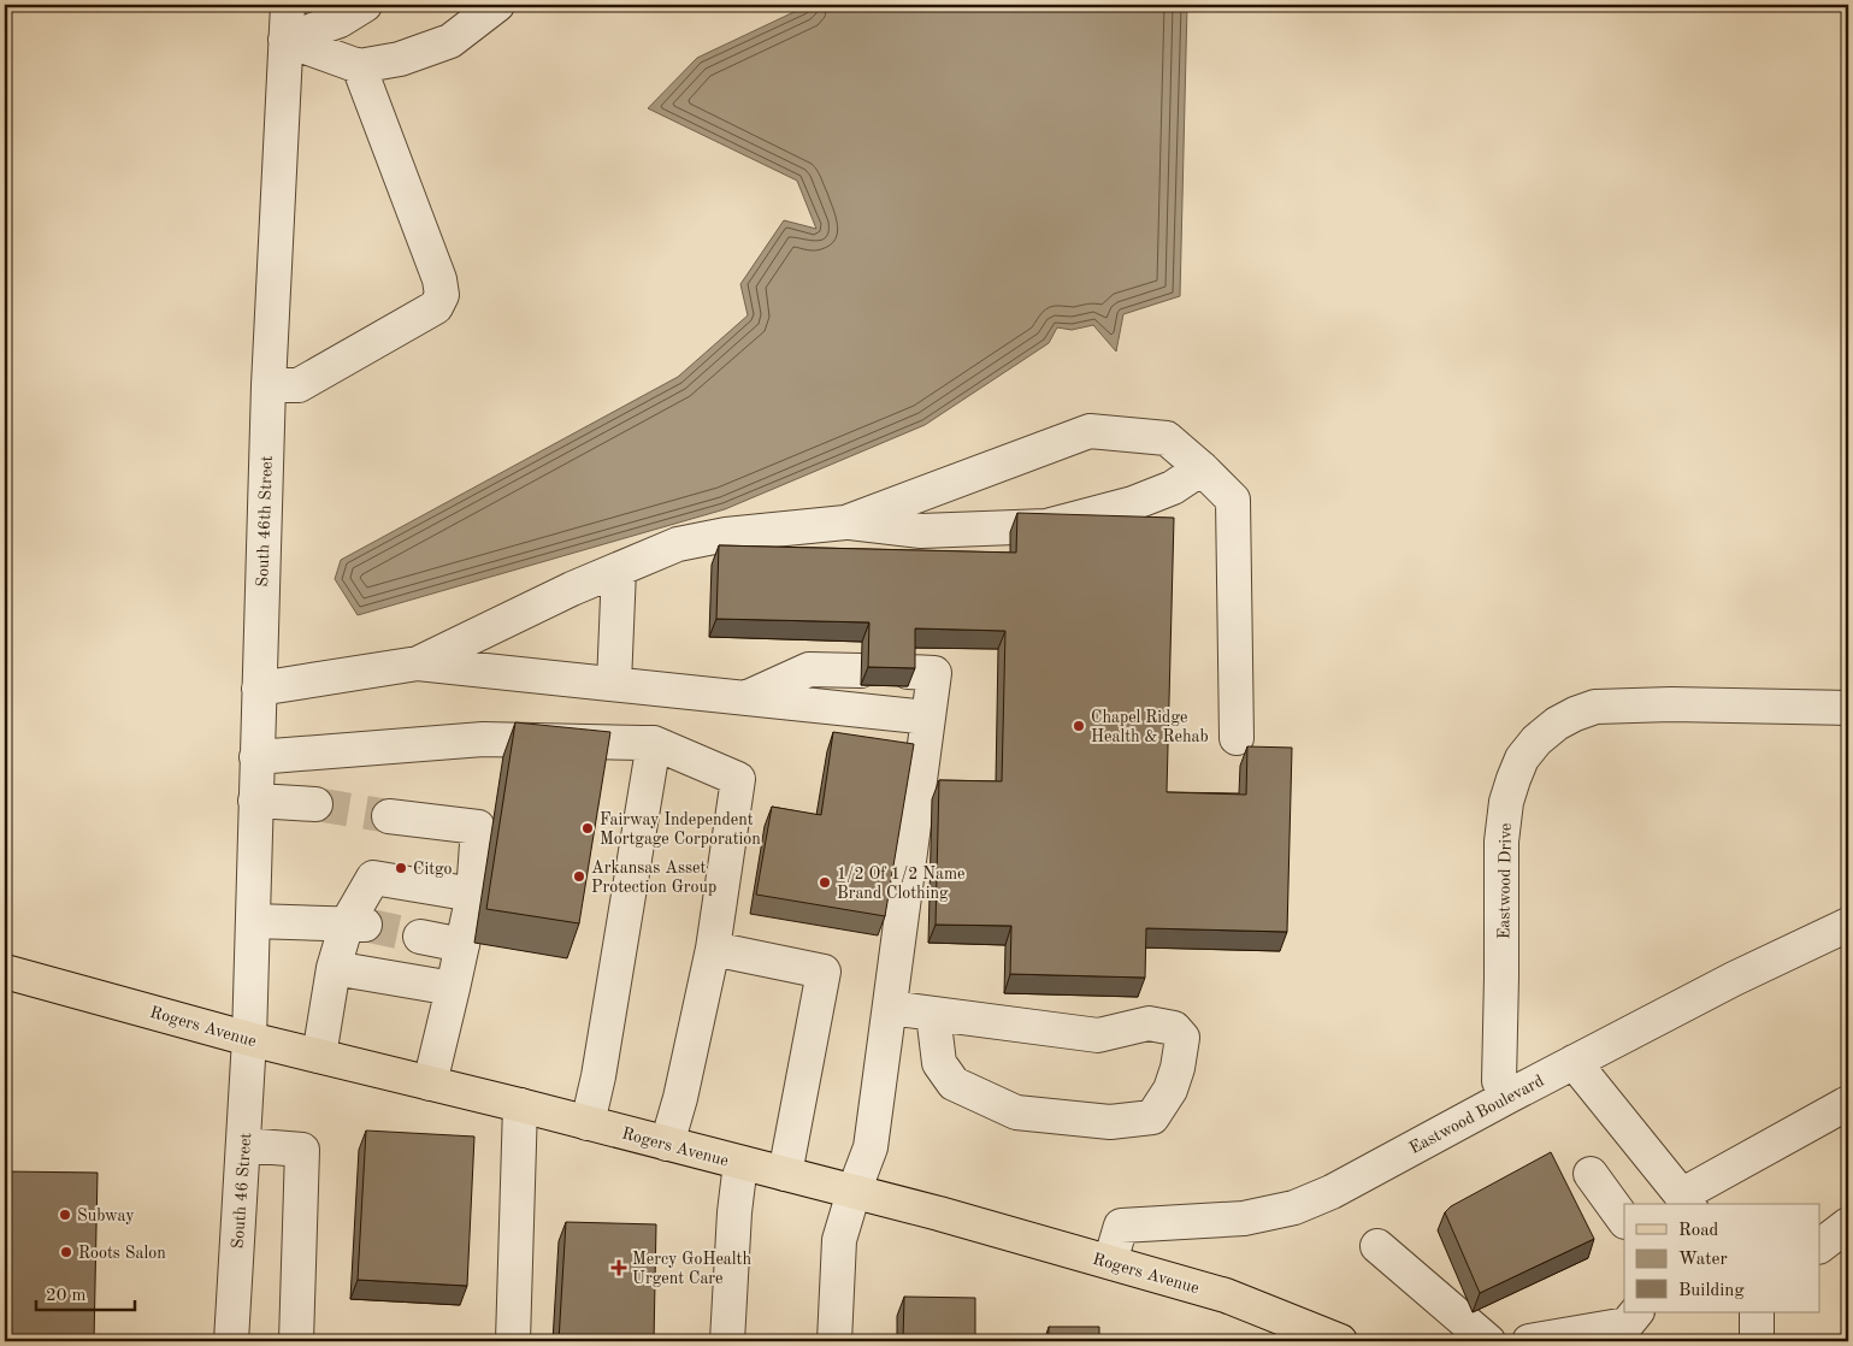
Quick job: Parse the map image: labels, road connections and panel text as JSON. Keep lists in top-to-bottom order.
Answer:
{
  "streets": {
    "main road": ["Rogers Avenue"],
    "street": [
      "South 46th Street",
      "Eastwood Drive",
      "Eastwood Boulevard",
      "South 46 Street"
    ]
  },
  "crossings": [
    ["South 46th Street", "Rogers Avenue"],
    ["South 46th Street", "South 46 Street"],
    ["Eastwood Drive", "Eastwood Boulevard"],
    ["Rogers Avenue", "Eastwood Boulevard"],
    ["Rogers Avenue", "South 46 Street"]
  ],
  "places": {
    "other": [
      "Chapel Ridge Health & Rehab",
      "Fairway Independent Mortgage Corporation",
      "Citgo",
      "Arkansas Asset Protection Group",
      "1/2 Of 1/2 Name Brand Clothing",
      "Subway",
      "Roots Salon"
    ],
    "health": ["Mercy GoHealth Urgent Care"]
  },
  "legend": ["Road", "Water", "Building"],
  "scale_bar": "20 m"
}
